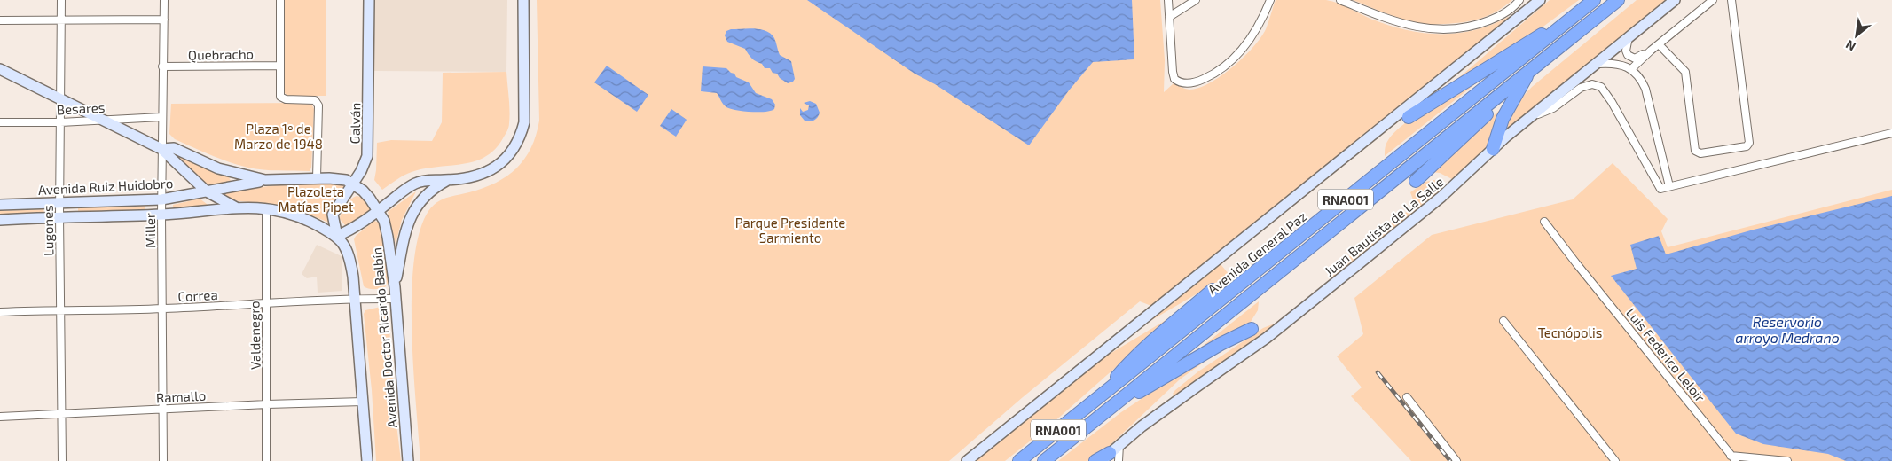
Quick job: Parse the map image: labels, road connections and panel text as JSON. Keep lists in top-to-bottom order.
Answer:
{
  "streets": {
    "highway": ["RNA001", "Avenida General Paz"],
    "main road": [
      "Galván",
      "Avenida Ruiz Huidobro",
      "Juan Bautista de La Salle",
      "Avenida Doctor Ricardo Balbín"
    ],
    "street": [
      "Quebracho",
      "Besares",
      "Lugones",
      "Miller",
      "Correa",
      "Valdenegro",
      "Luis Federico Leloir",
      "Ramallo"
    ]
  },
  "crossings": [
    ["Quebracho", "Miller"],
    ["Besares", "Lugones"],
    ["Besares", "Miller"],
    ["Besares", "Avenida Doctor Ricardo Balbín"],
    ["Galván", "Avenida Doctor Ricardo Balbín"],
    ["Avenida Ruiz Huidobro", "Lugones"],
    ["Avenida Ruiz Huidobro", "Miller"],
    ["Avenida Ruiz Huidobro", "Valdenegro"],
    ["Avenida Ruiz Huidobro", "Avenida Doctor Ricardo Balbín"],
    ["Lugones", "Correa"],
    ["Lugones", "Avenida Doctor Ricardo Balbín"],
    ["Lugones", "Ramallo"],
    ["Miller", "Correa"],
    ["Miller", "Avenida Doctor Ricardo Balbín"],
    ["Miller", "Ramallo"],
    ["Correa", "Valdenegro"],
    ["Correa", "Avenida Doctor Ricardo Balbín"],
    ["Valdenegro", "Ramallo"],
    ["Avenida Doctor Ricardo Balbín", "Ramallo"]
  ],
  "water": ["Reservorio arroyo Medrano"],
  "parks": [
    "Plaza 1º de Marzo de 1948",
    "Plazoleta Matías Pipet",
    "Parque Presidente Sarmiento",
    "Tecnópolis"
  ],
  "north": "bottom left"
}
